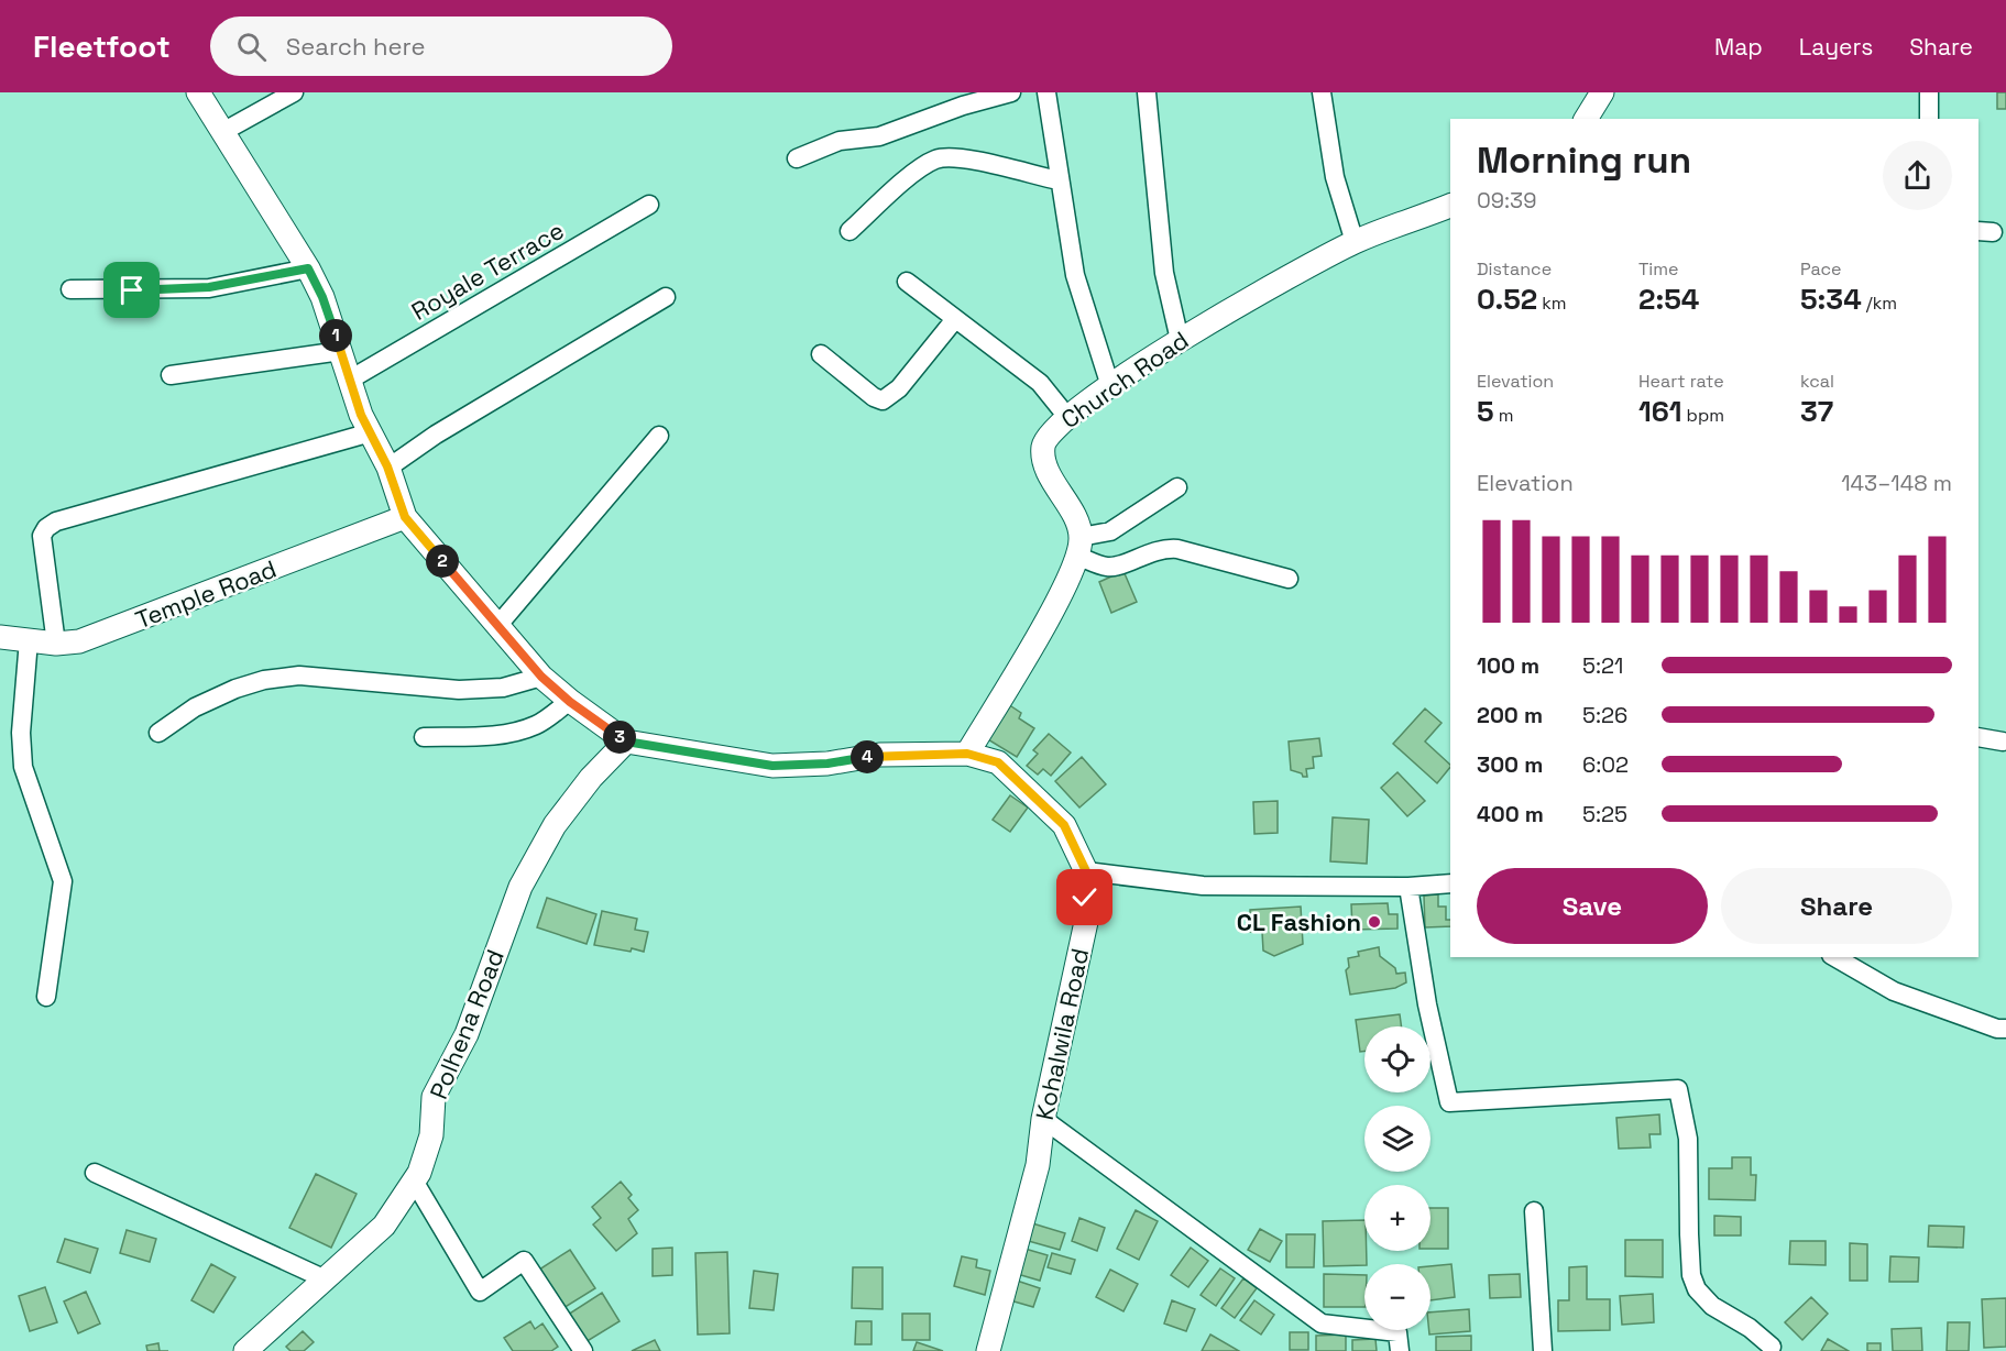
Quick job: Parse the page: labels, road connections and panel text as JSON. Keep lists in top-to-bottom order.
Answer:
{
  "streets": {
    "street": [
      "Royale Terrace",
      "Church Road",
      "Temple Road",
      "Polhena Road",
      "Kohalwila Road"
    ]
  },
  "crossings": [
    ["Royale Terrace", "Kohalwila Road"],
    ["Temple Road", "Kohalwila Road"],
    ["Polhena Road", "Kohalwila Road"]
  ],
  "places": ["CL Fashion"],
  "page": {
    "header": "Fleetfoot",
    "search": "Search here",
    "nav": ["Map", "Layers", "Share"],
    "heading": ["Morning run", "09:39"],
    "stats": [
      ["Distance", "0.52 km"],
      ["Time", "2:54"],
      ["Pace", "5:34 /km"],
      ["Elevation", "5 m"],
      ["Heart rate", "161 bpm"],
      ["kcal", "37"]
    ],
    "pins": [
      "1",
      "2",
      "3",
      "4"
    ],
    "chart": ["Elevation", "143–148 m"],
    "list": [
      {
        "name": "100 m",
        "note": "5:21"
      },
      {
        "name": "200 m",
        "note": "5:26"
      },
      {
        "name": "300 m",
        "note": "6:02"
      },
      {
        "name": "400 m",
        "note": "5:25"
      }
    ],
    "buttons": ["Save", "Share"],
    "map_buttons": ["+", "−"]
  }
}
